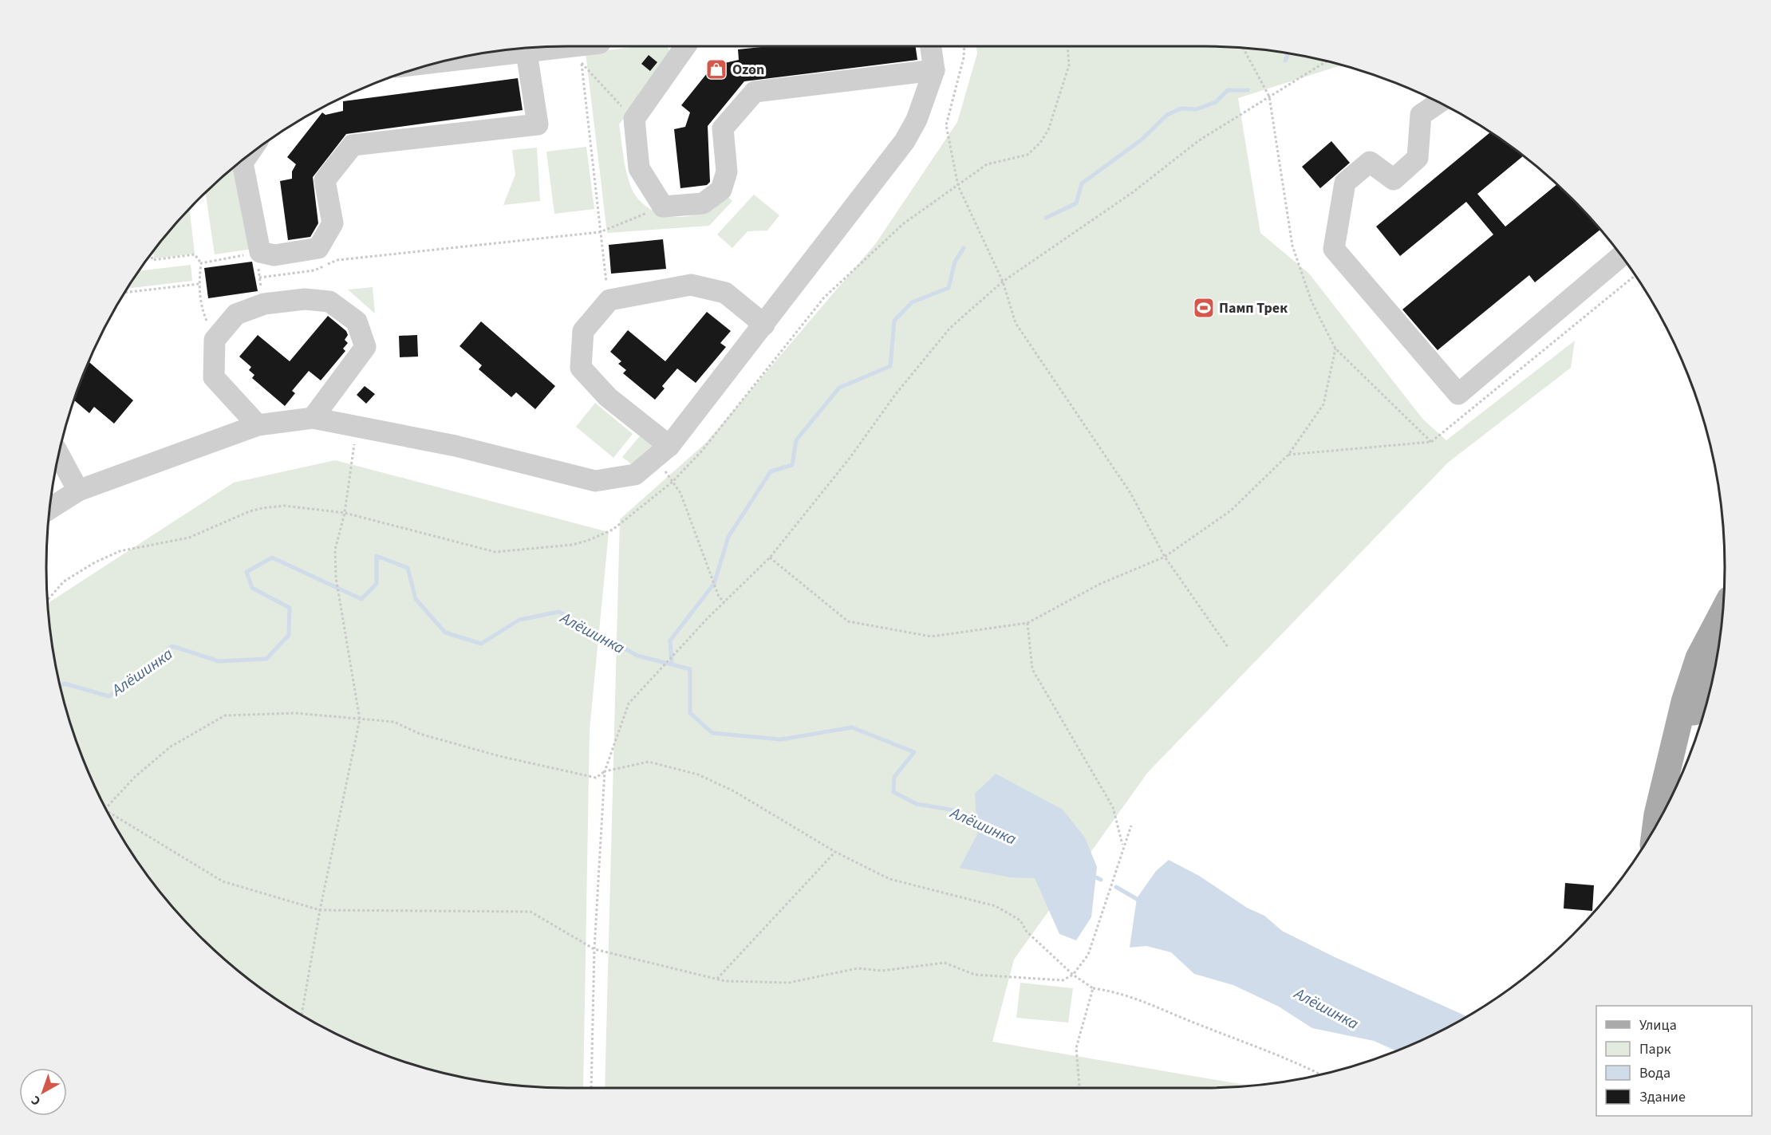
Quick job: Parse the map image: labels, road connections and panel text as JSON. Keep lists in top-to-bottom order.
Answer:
{
  "water": ["Алёшинка"],
  "places": {
    "shop": ["Ozon"],
    "sports": ["Памп Трек"]
  },
  "legend": [
    "Улица",
    "Парк",
    "Вода",
    "Здание"
  ],
  "north": "bottom left"
}
